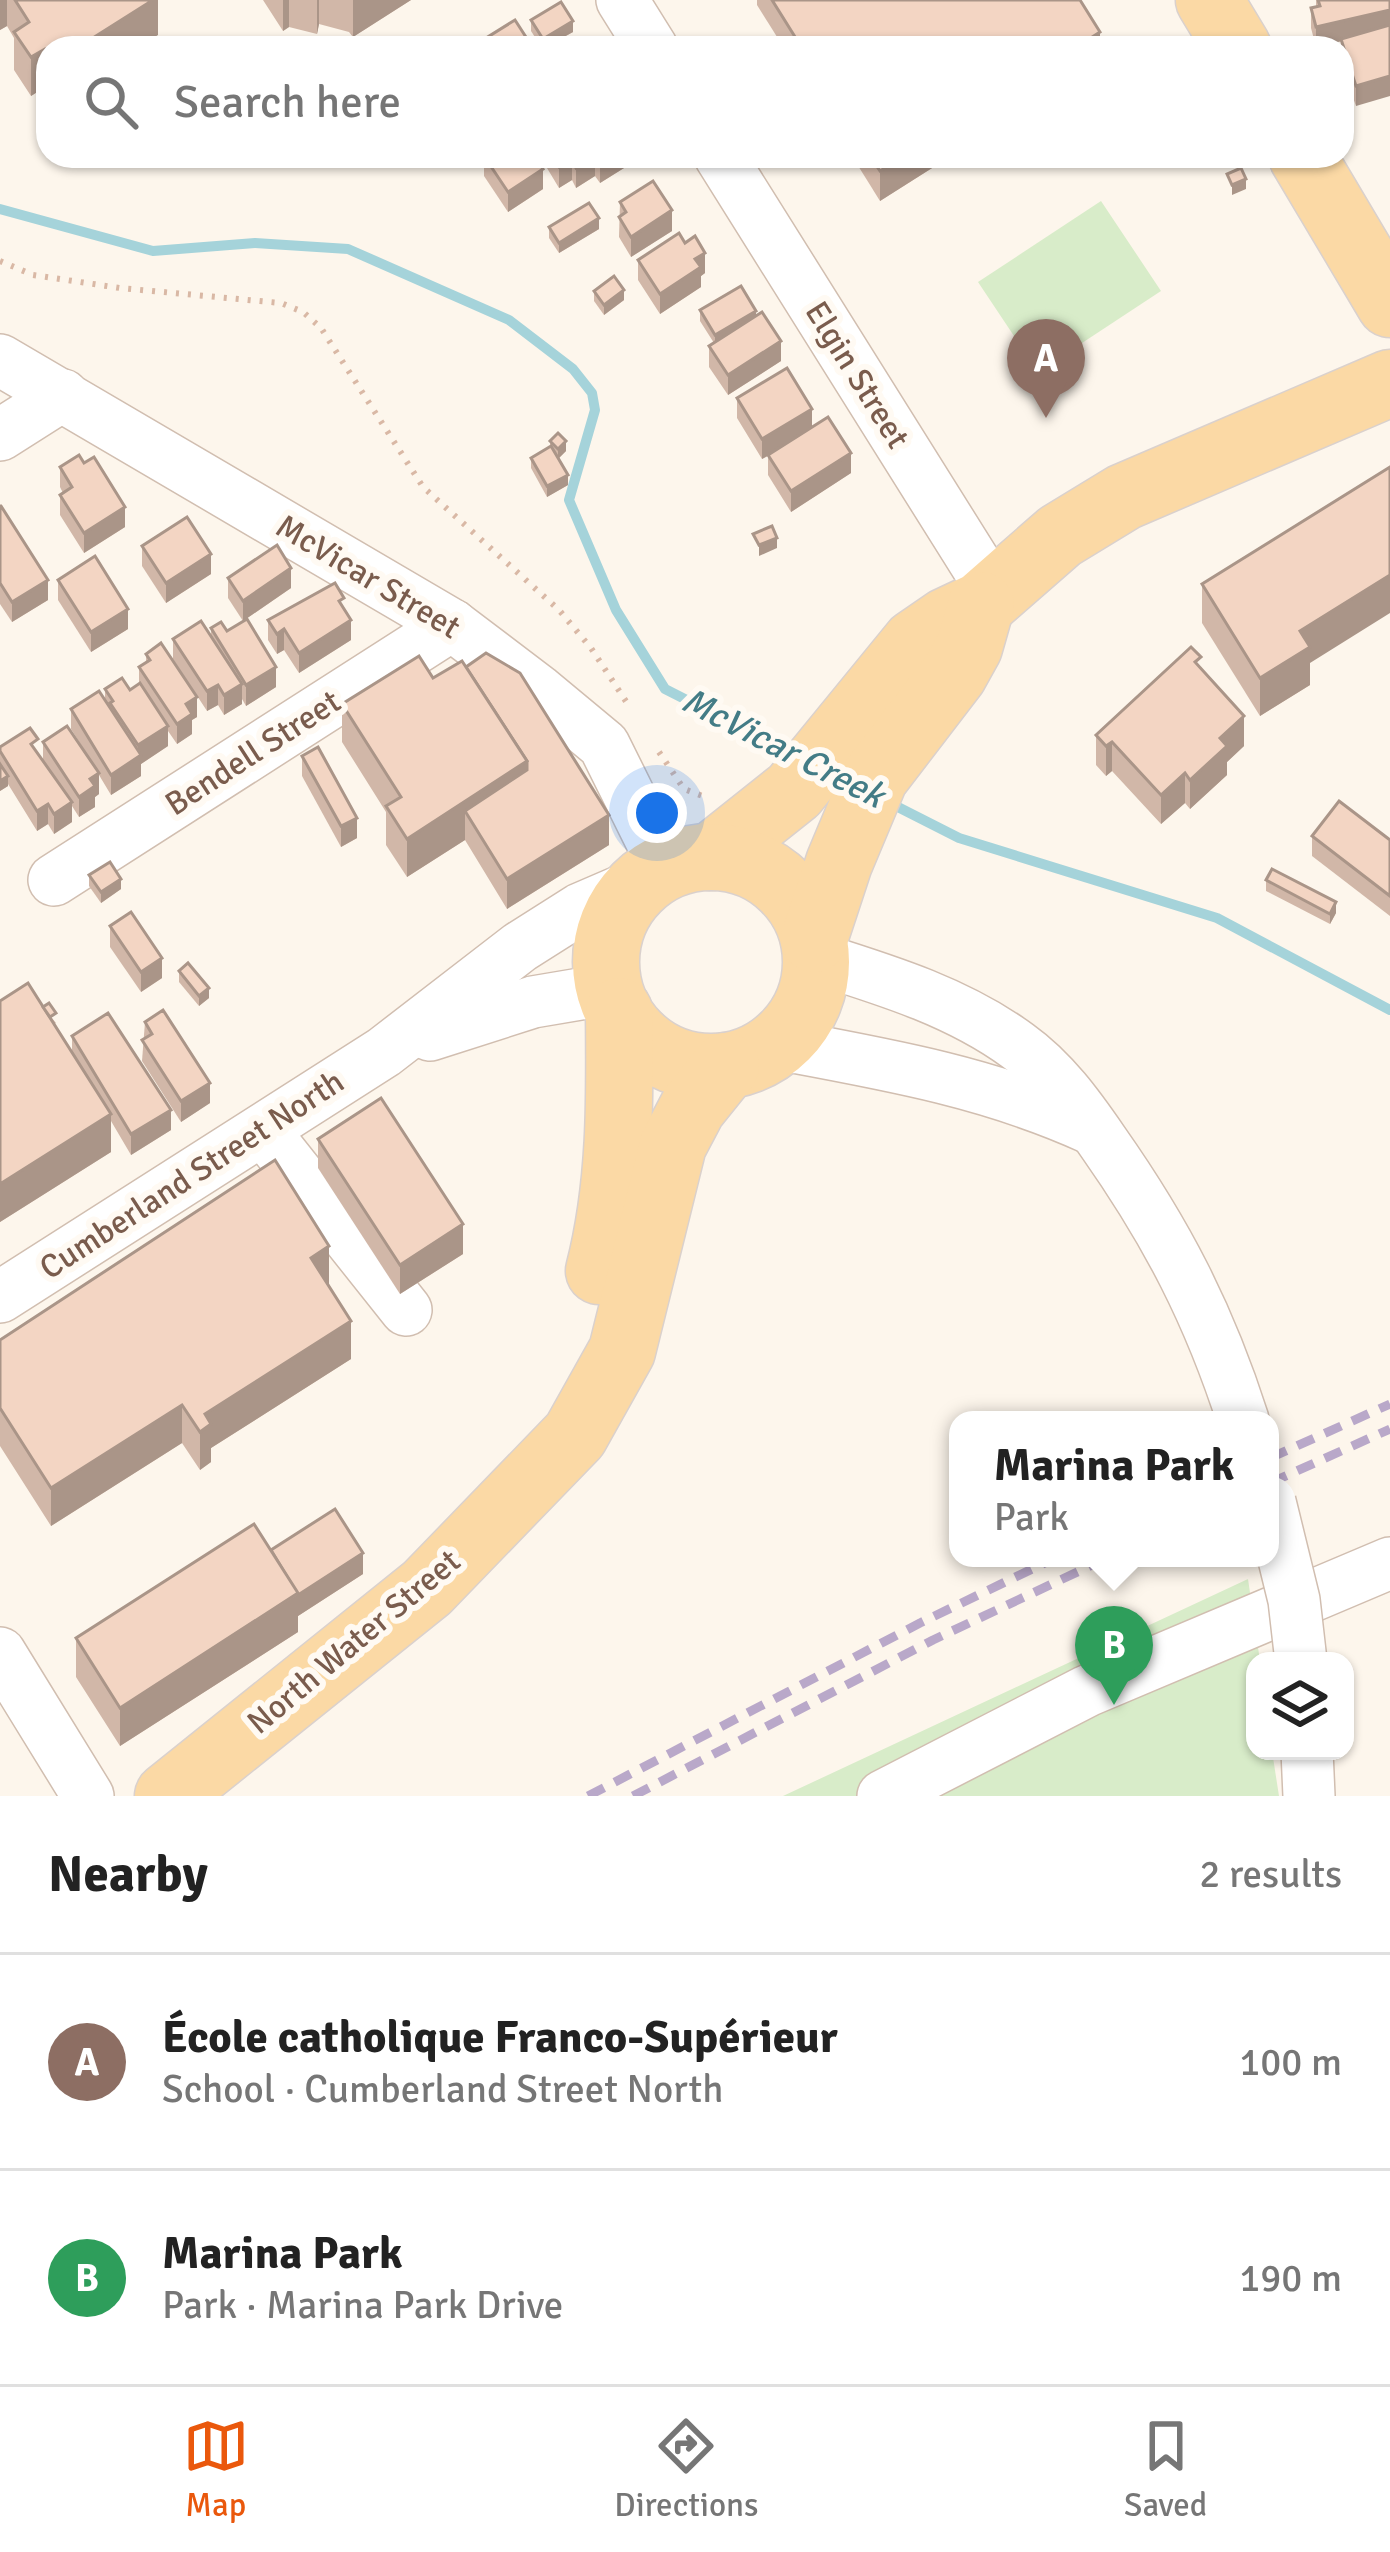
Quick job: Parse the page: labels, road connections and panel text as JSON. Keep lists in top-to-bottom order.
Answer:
{
  "streets": {
    "main road": ["Cumberland Street North", "North Water Street"],
    "street": ["Elgin Street", "McVicar Street", "Bendell Street"]
  },
  "crossings": [
    ["Elgin Street", "Cumberland Street North"],
    ["McVicar Street", "Bendell Street"],
    ["McVicar Street", "Cumberland Street North"],
    ["McVicar Street", "North Water Street"],
    ["Cumberland Street North", "North Water Street"]
  ],
  "water": ["McVicar Creek"],
  "page": {
    "search": "Search here",
    "pins": ["A", "B"],
    "popup": ["Marina Park", "Park"],
    "heading": ["Nearby", "2 results"],
    "list": [
      {
        "mark": "A",
        "name": "École catholique Franco-Supérieur",
        "note": "School · Cumberland Street North",
        "value": "100 m"
      },
      {
        "mark": "B",
        "name": "Marina Park",
        "note": "Park · Marina Park Drive",
        "value": "190 m"
      }
    ],
    "nav": ["Map", "Directions", "Saved"]
  }
}
